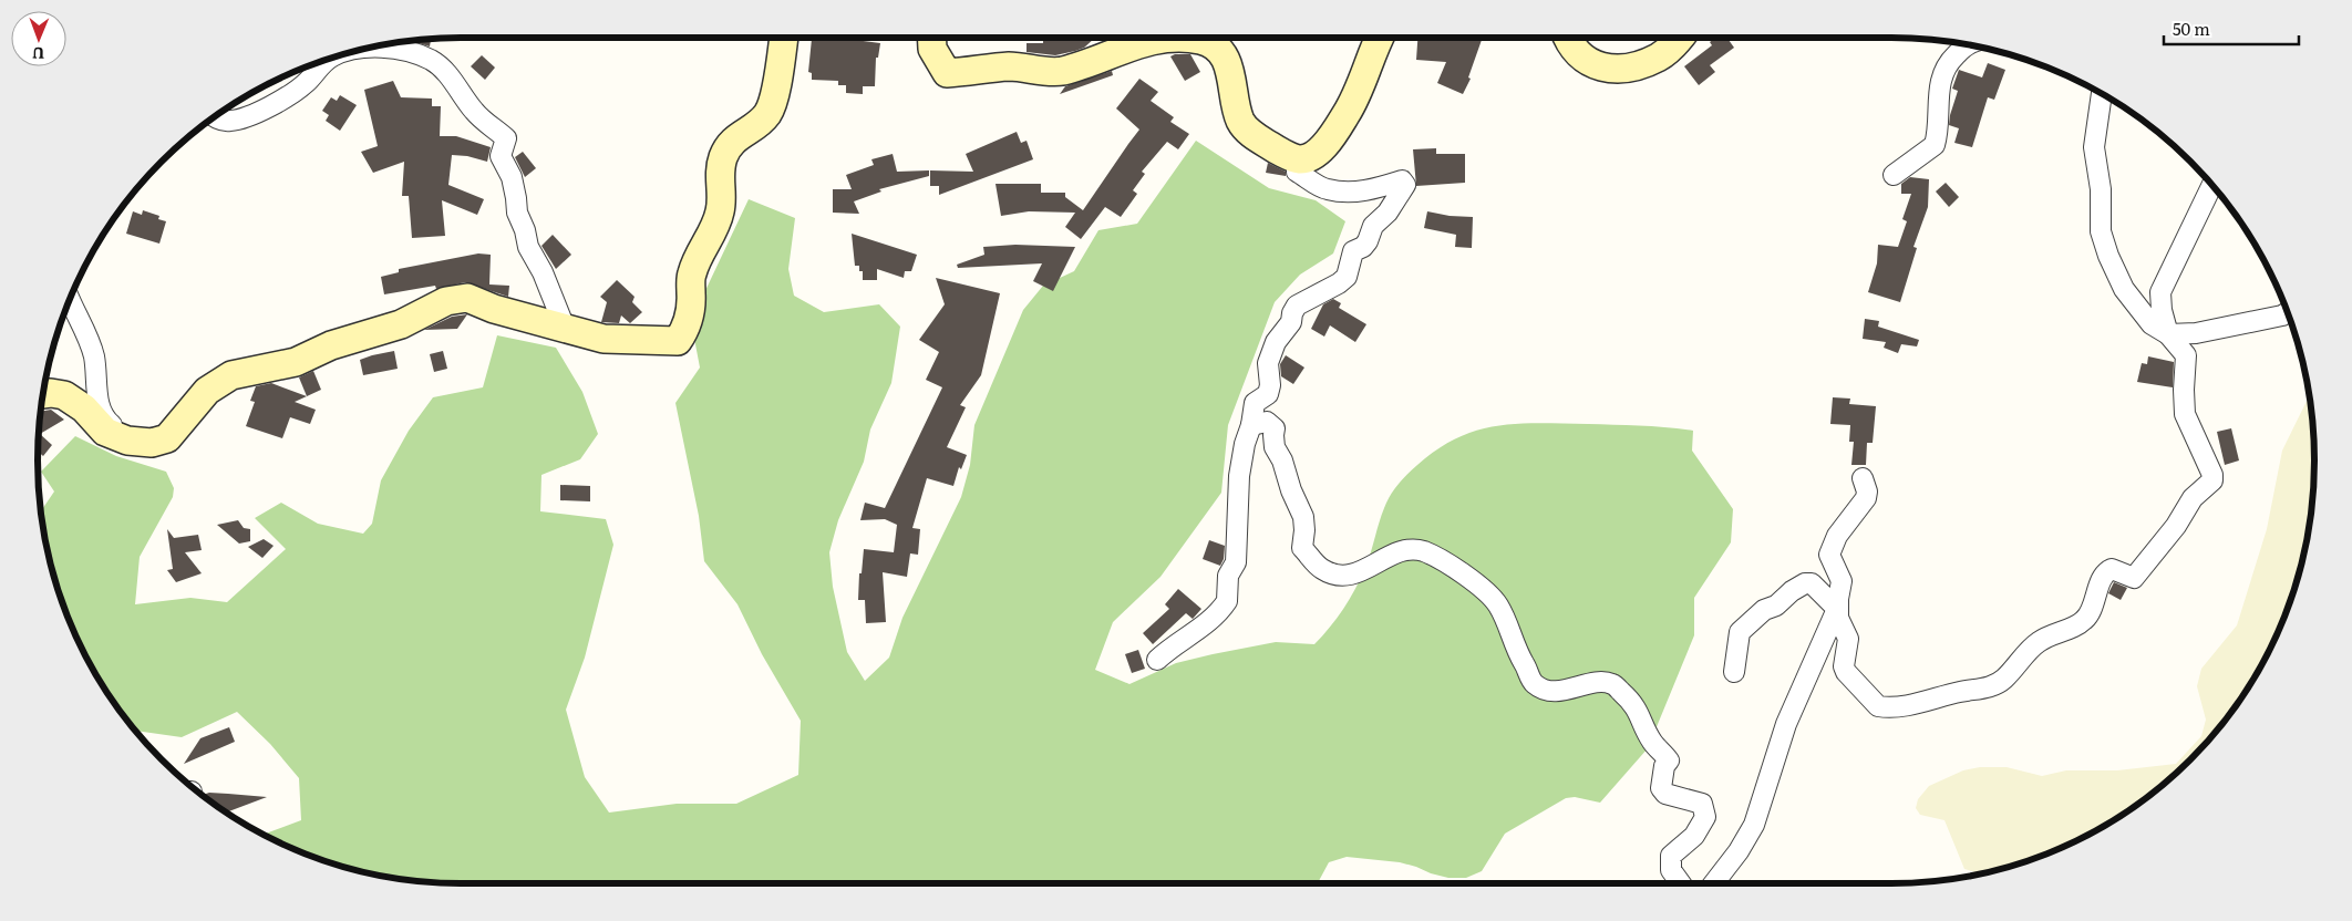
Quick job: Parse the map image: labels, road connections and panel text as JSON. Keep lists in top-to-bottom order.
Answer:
{
  "scale_bar": "50 m",
  "north": "bottom"
}
